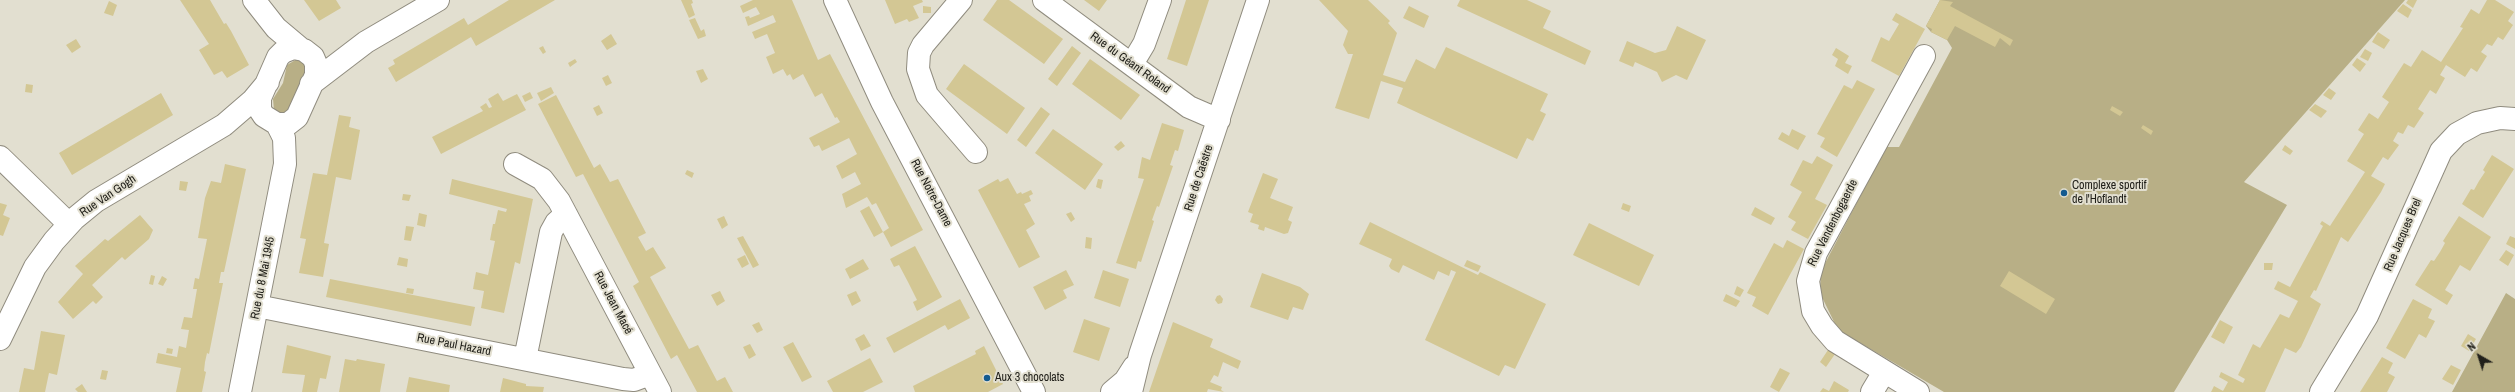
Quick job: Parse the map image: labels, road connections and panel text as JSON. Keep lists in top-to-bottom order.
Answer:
{
  "streets": {
    "street": [
      "Rue du Géant Roland",
      "Rue de Caëstre",
      "Rue Notre-Dame",
      "Rue Van Gogh",
      "Rue Vandenbogaerde",
      "Rue Jacques Brel",
      "Rue du 8 Mai 1945",
      "Rue Jean Macé",
      "Rue Paul Hazard"
    ]
  },
  "crossings": [
    ["Rue du Géant Roland", "Rue de Caëstre"],
    ["Rue Van Gogh", "Rue du 8 Mai 1945"],
    ["Rue du 8 Mai 1945", "Rue Paul Hazard"],
    ["Rue Jean Macé", "Rue Paul Hazard"]
  ],
  "places": ["Complexe sportif de l'Hoflandt", "Aux 3 chocolats"],
  "north": "top left"
}
